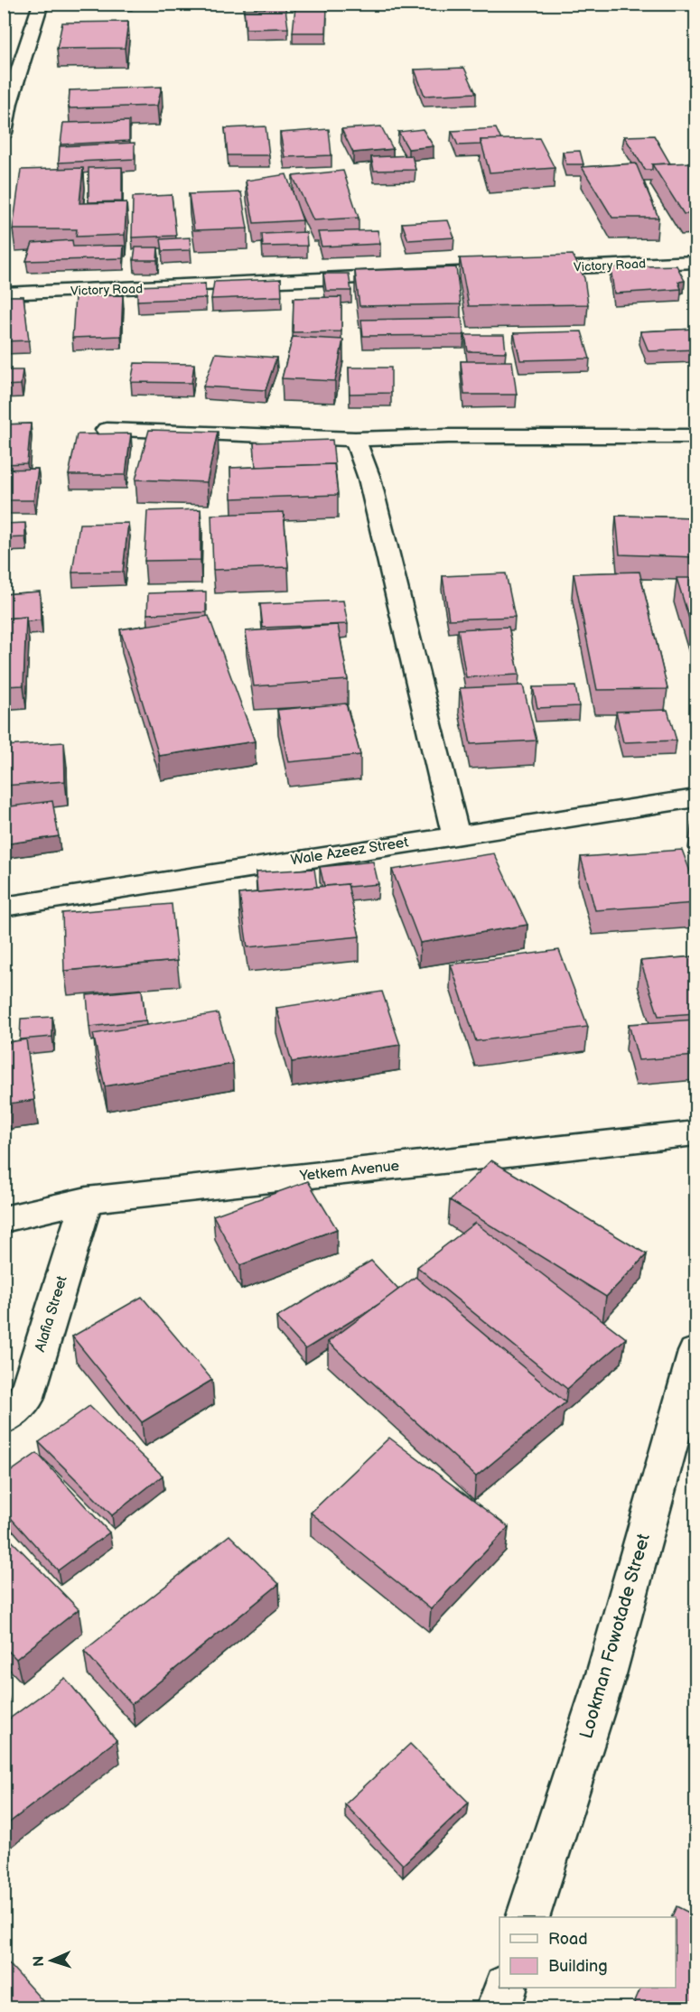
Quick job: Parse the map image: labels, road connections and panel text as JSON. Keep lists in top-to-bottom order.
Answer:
{
  "streets": {
    "street": [
      "Victory Road",
      "Wale Azeez Street",
      "Yetkem Avenue",
      "Alafia Street",
      "Lookman Fowotade Street"
    ]
  },
  "crossings": [
    ["Yetkem Avenue", "Alafia Street"]
  ],
  "legend": ["Road", "Building"],
  "north": "left"
}
